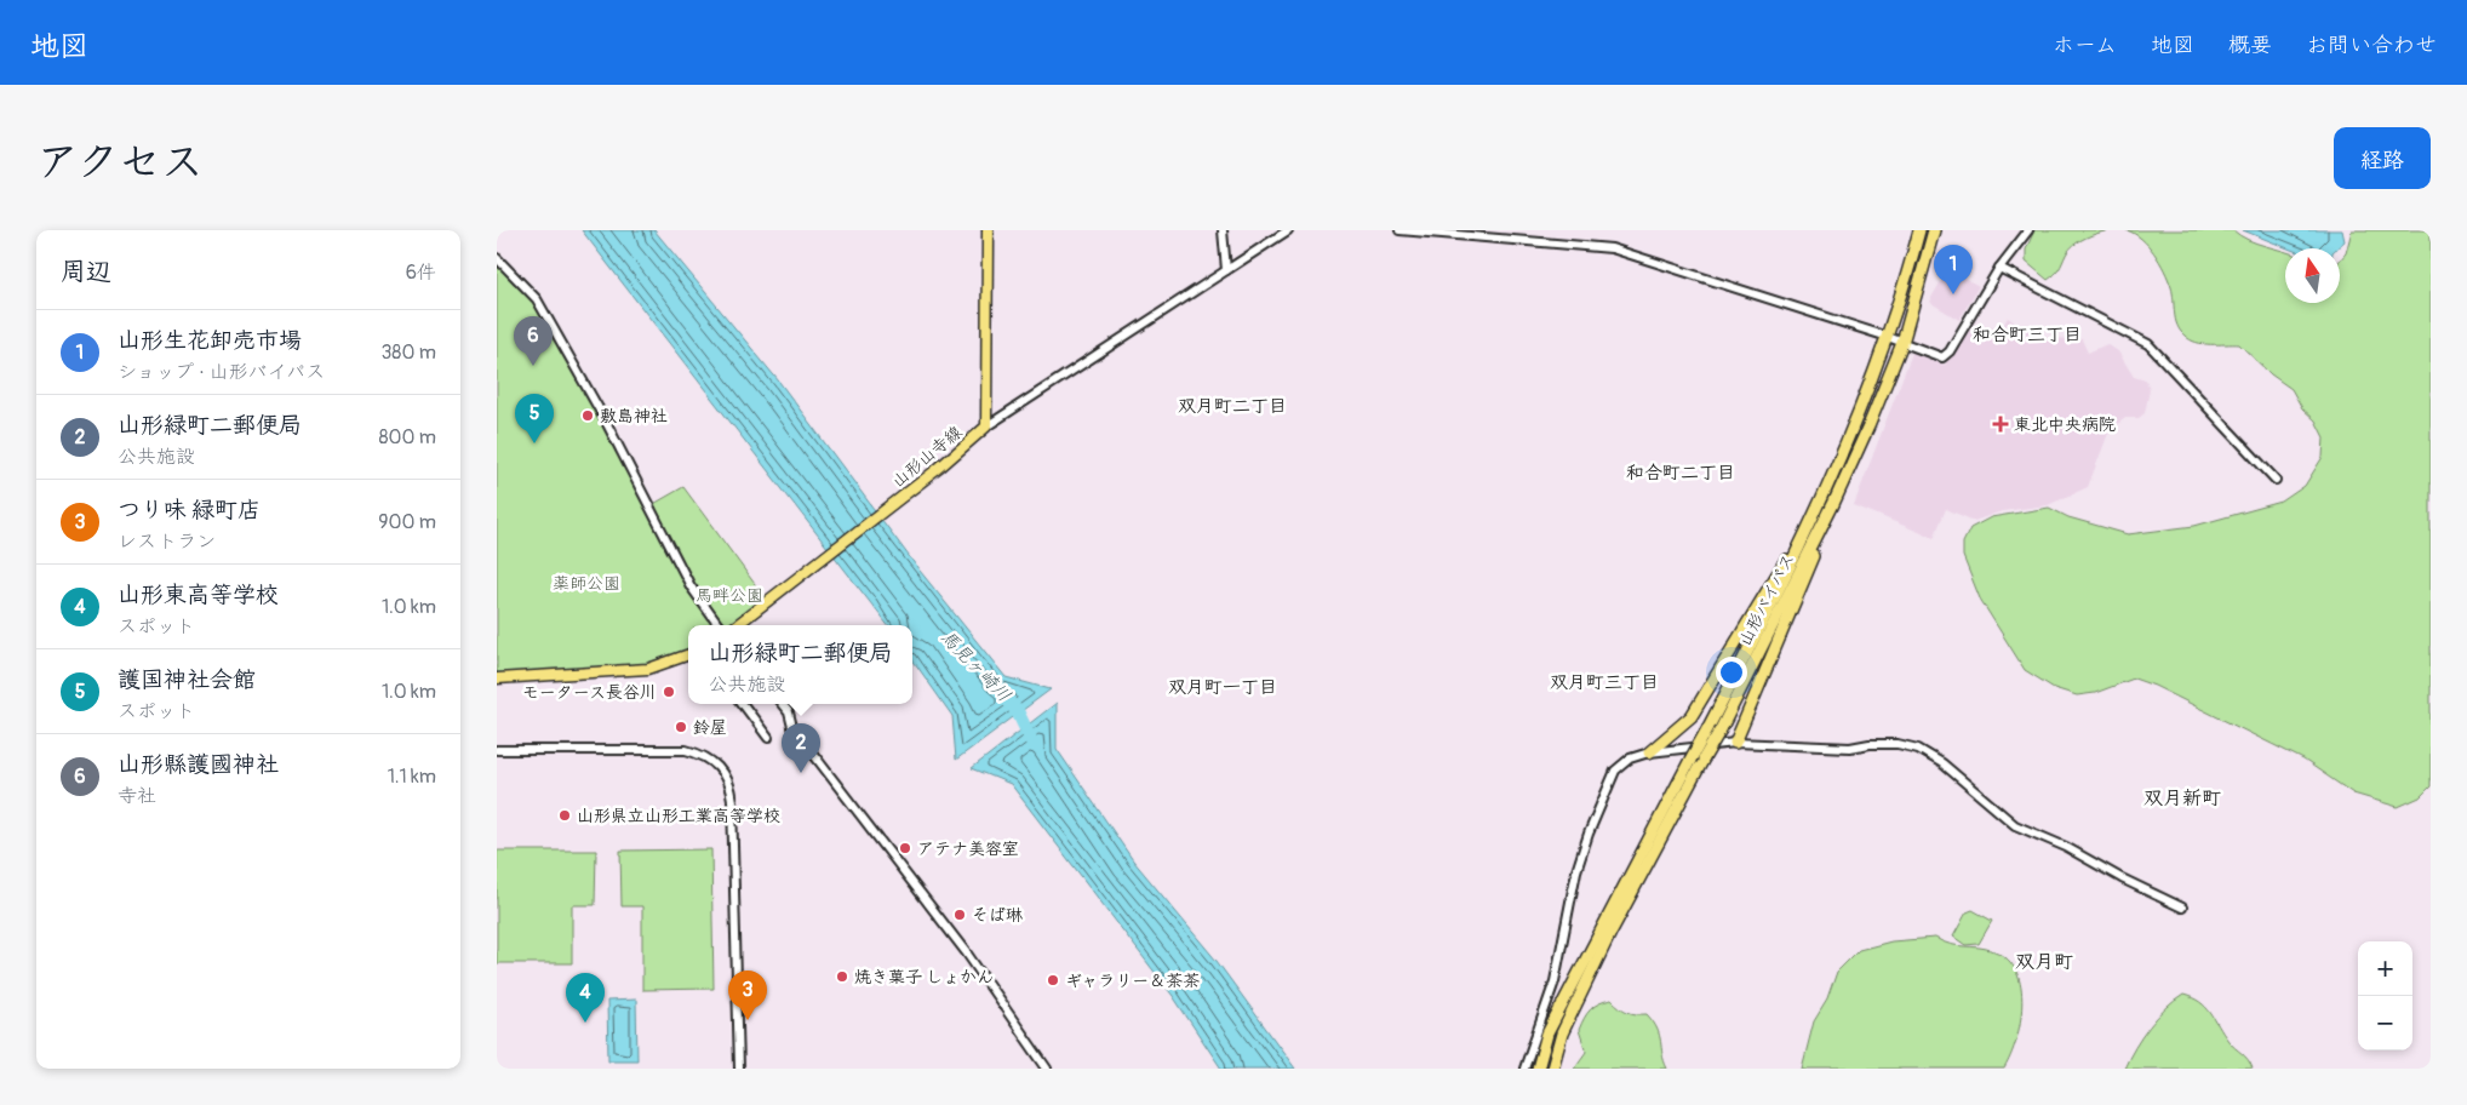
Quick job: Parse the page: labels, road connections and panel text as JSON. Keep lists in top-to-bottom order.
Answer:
{
  "streets": {
    "highway": ["山形バイパス"],
    "main road": ["山形山寺線"]
  },
  "districts": [
    "和合町三丁目",
    "双月町二丁目",
    "和合町二丁目",
    "双月町三丁目",
    "双月町一丁目",
    "双月新町",
    "双月町"
  ],
  "water": ["馬見ヶ崎川"],
  "parks": ["薬師公園", "馬畔公園"],
  "places": {
    "other": [
      "敷島神社",
      "モータース長谷川",
      "鈴屋",
      "山形県立山形工業高等学校",
      "アテナ美容室",
      "そば琳",
      "焼き菓子 しょかん",
      "ギャラリー＆茶茶"
    ],
    "health": ["東北中央病院"]
  },
  "north": "top",
  "page": {
    "header": "地図",
    "nav": [
      "ホーム",
      "地図",
      "概要",
      "お問い合わせ"
    ],
    "title": "アクセス",
    "buttons": "経路",
    "heading": ["周辺", "6件"],
    "pins": [
      "1",
      "6",
      "5",
      "2",
      "3",
      "4"
    ],
    "list": [
      {
        "mark": "1",
        "name": "山形生花卸売市場",
        "note": "ショップ · 山形バイパス",
        "value": "380 m"
      },
      {
        "mark": "2",
        "name": "山形緑町二郵便局",
        "note": "公共施設",
        "value": "800 m"
      },
      {
        "mark": "3",
        "name": "つり味 緑町店",
        "note": "レストラン",
        "value": "900 m"
      },
      {
        "mark": "4",
        "name": "山形東高等学校",
        "note": "スポット",
        "value": "1.0 km"
      },
      {
        "mark": "5",
        "name": "護国神社会館",
        "note": "スポット",
        "value": "1.0 km"
      },
      {
        "mark": "6",
        "name": "山形縣護國神社",
        "note": "寺社",
        "value": "1.1 km"
      }
    ],
    "popup": ["山形緑町二郵便局", "公共施設"],
    "map_buttons": ["+", "−"]
  }
}
